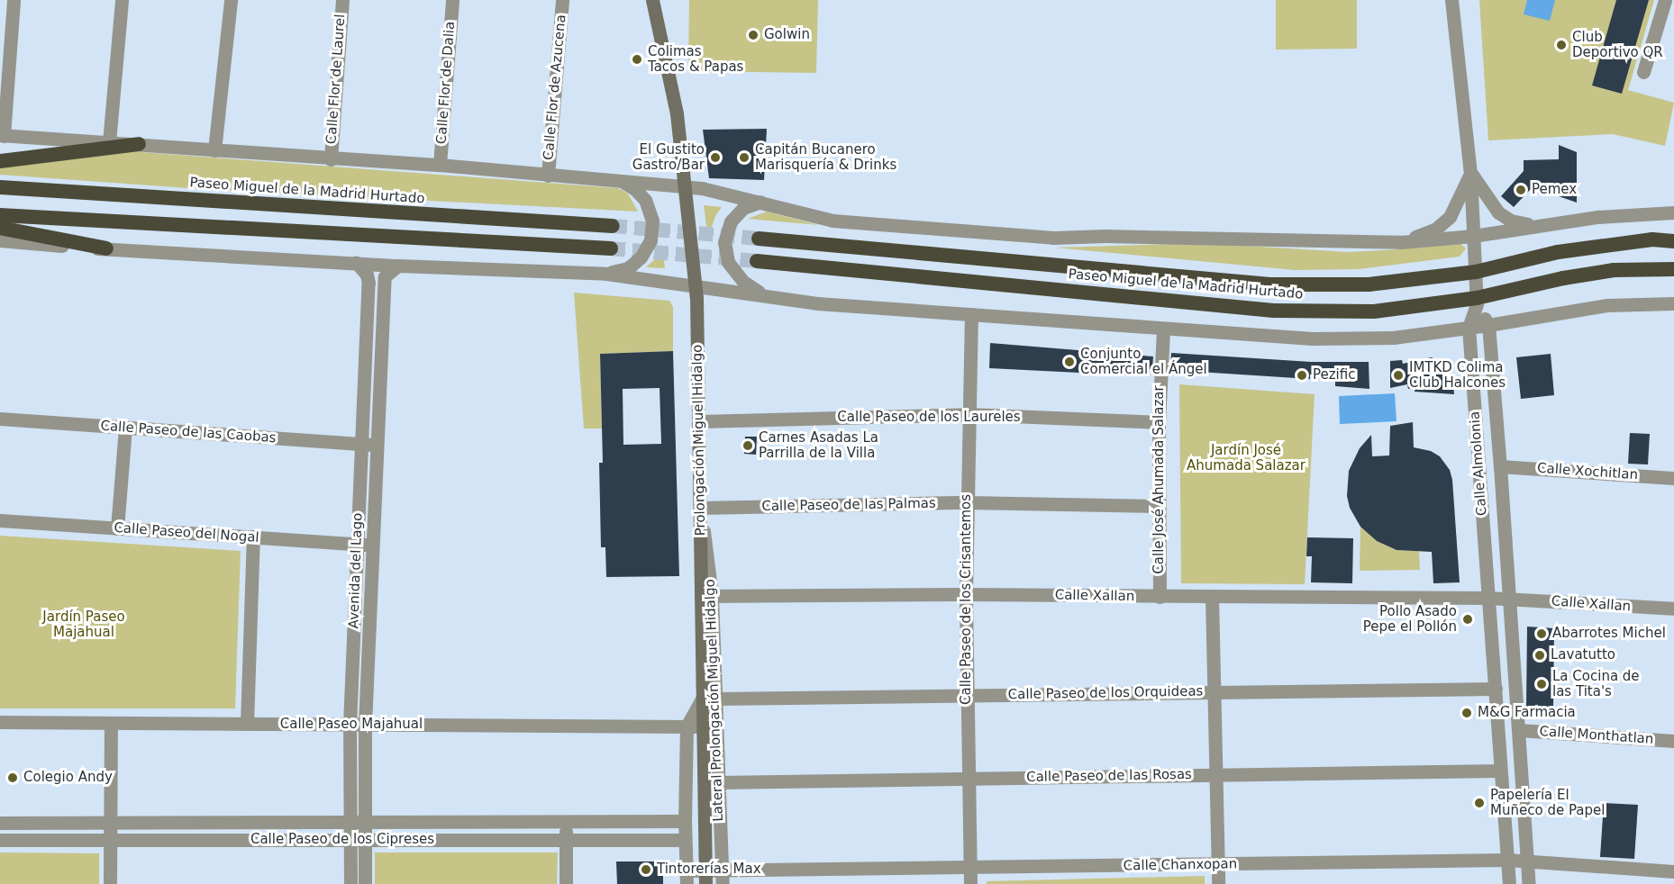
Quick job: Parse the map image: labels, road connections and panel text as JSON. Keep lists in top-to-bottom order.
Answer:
{
  "streets": {
    "highway": ["Paseo Miguel de la Madrid Hurtado"],
    "main road": ["Prolongación Miguel Hidalgo"],
    "street": [
      "Calle Flor de Laurel",
      "Calle Flor de Dalia",
      "Calle Flor de Azucena",
      "Calle Paseo de los Laureles",
      "Calle Paseo de las Caobas",
      "Calle Almolonia",
      "Calle Xochitlan",
      "Calle José Ahumada Salazar",
      "Calle Paseo de las Palmas",
      "Calle Paseo del Nogal",
      "Avenida del Lago",
      "Calle Xallan",
      "Calle Paseo de los Crisantemos",
      "Calle Paseo de los Orquideas",
      "Lateral Prolongación Miguel Hidalgo",
      "Calle Paseo Majahual",
      "Calle Monthatlan",
      "Calle Paseo de las Rosas",
      "Calle Paseo de los Cipreses",
      "Calle Chanxopan"
    ]
  },
  "crossings": [
    ["Paseo Miguel de la Madrid Hurtado", "Calle Almolonia"],
    ["Calle Paseo de los Laureles", "Prolongación Miguel Hidalgo"],
    ["Calle Paseo de los Laureles", "Calle José Ahumada Salazar"],
    ["Calle Paseo de los Laureles", "Calle Paseo de los Crisantemos"],
    ["Calle Paseo de las Caobas", "Avenida del Lago"],
    ["Prolongación Miguel Hidalgo", "Calle Paseo de las Palmas"],
    ["Prolongación Miguel Hidalgo", "Calle Xallan"],
    ["Prolongación Miguel Hidalgo", "Calle Paseo de los Orquideas"],
    ["Prolongación Miguel Hidalgo", "Lateral Prolongación Miguel Hidalgo"],
    ["Prolongación Miguel Hidalgo", "Calle Paseo Majahual"],
    ["Prolongación Miguel Hidalgo", "Calle Chanxopan"],
    ["Calle Almolonia", "Calle Xochitlan"],
    ["Calle Almolonia", "Calle Xallan"],
    ["Calle Almolonia", "Calle Paseo de los Orquideas"],
    ["Calle Almolonia", "Calle Monthatlan"],
    ["Calle Almolonia", "Calle Paseo de las Rosas"],
    ["Calle Almolonia", "Calle Chanxopan"],
    ["Calle José Ahumada Salazar", "Calle Paseo de las Palmas"],
    ["Calle José Ahumada Salazar", "Calle Xallan"],
    ["Calle Paseo de las Palmas", "Calle Paseo de los Crisantemos"],
    ["Calle Paseo del Nogal", "Avenida del Lago"],
    ["Avenida del Lago", "Calle Paseo Majahual"],
    ["Avenida del Lago", "Calle Paseo de los Cipreses"],
    ["Calle Xallan", "Calle Paseo de los Crisantemos"],
    ["Calle Paseo de los Crisantemos", "Calle Paseo de los Orquideas"],
    ["Calle Paseo de los Crisantemos", "Calle Paseo de las Rosas"],
    ["Calle Paseo de los Crisantemos", "Calle Chanxopan"],
    ["Calle Paseo de los Orquideas", "Lateral Prolongación Miguel Hidalgo"],
    ["Lateral Prolongación Miguel Hidalgo", "Calle Paseo Majahual"],
    ["Lateral Prolongación Miguel Hidalgo", "Calle Paseo de las Rosas"],
    ["Lateral Prolongación Miguel Hidalgo", "Calle Paseo de los Cipreses"],
    ["Lateral Prolongación Miguel Hidalgo", "Calle Chanxopan"]
  ],
  "parks": ["Jardín José Ahumada Salazar", "Jardín Paseo Majahual"],
  "places": [
    "Golwin",
    "Club Deportivo QR",
    "Colimas Tacos & Papas",
    "El Gustito Gastro/Bar",
    "Capitán Bucanero Marisquería & Drinks",
    "Pemex",
    "Conjunto Comercial el Ángel",
    "Pezific",
    "IMTKD Colima Club Halcones",
    "Carnes Asadas La Parrilla de la Villa",
    "Pollo Asado Pepe el Pollón",
    "Abarrotes Michel",
    "Lavatutto",
    "La Cocina de las Tita's",
    "M&G Farmacia",
    "Colegio Andy",
    "Papelería El Muñeco de Papel",
    "Tintorerías Max"
  ]
}
